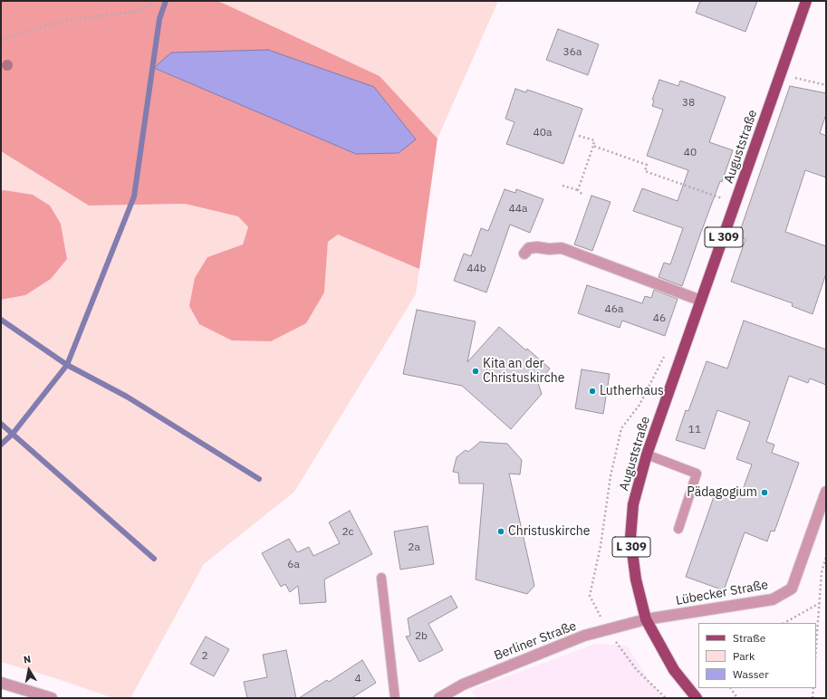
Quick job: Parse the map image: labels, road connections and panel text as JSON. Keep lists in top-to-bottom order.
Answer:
{
  "streets": {
    "main road": ["Auguststraße", "L 309"],
    "street": ["Lübecker Straße", "Berliner Straße"]
  },
  "crossings": [
    ["Auguststraße", "L 309"],
    ["Auguststraße", "Lübecker Straße"],
    ["Auguststraße", "Berliner Straße"],
    ["L 309", "Lübecker Straße"],
    ["L 309", "Berliner Straße"],
    ["Lübecker Straße", "Berliner Straße"]
  ],
  "places": [
    "Kita an der Christuskirche",
    "Lutherhaus",
    "Pädagogium",
    "Christuskirche"
  ],
  "house_numbers": [
    "36a",
    "38",
    "40a",
    "40",
    "44a",
    "44b",
    "46a",
    "46",
    "11",
    "2c",
    "2a",
    "6a",
    "2b",
    "2",
    "4"
  ],
  "legend": ["Straße", "Park", "Wasser"],
  "north": "top"
}
